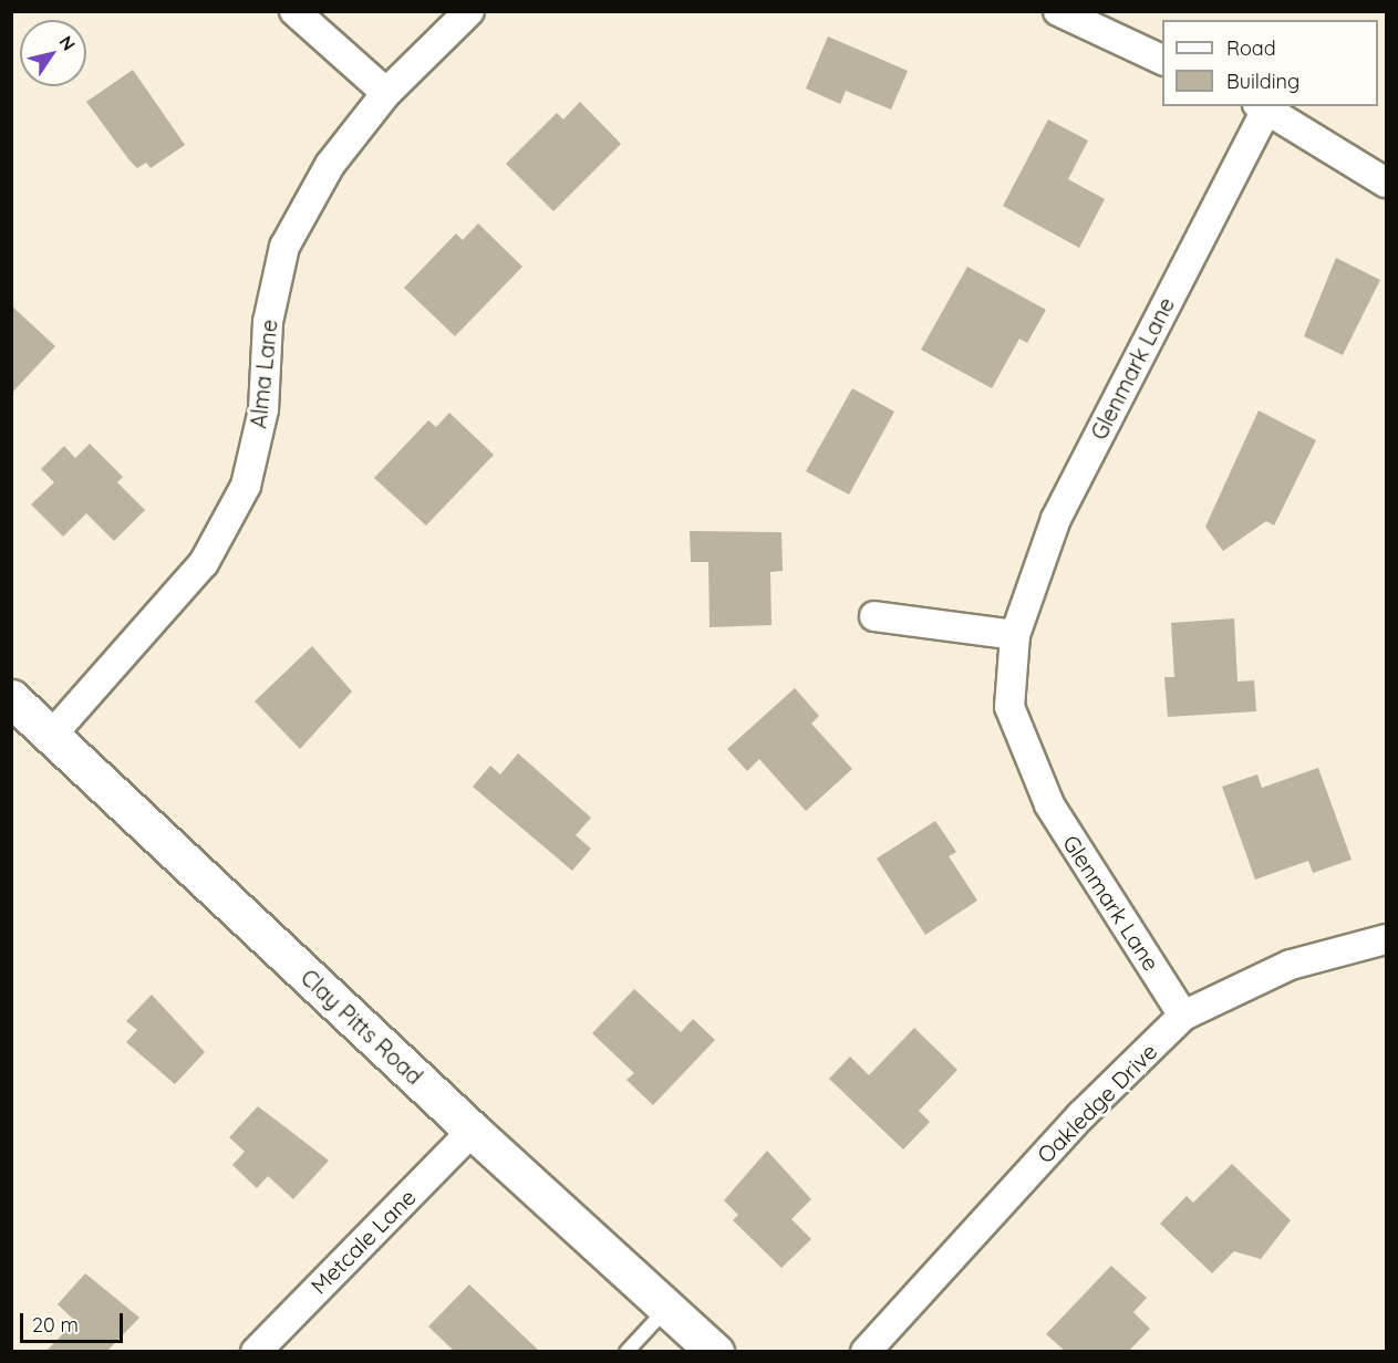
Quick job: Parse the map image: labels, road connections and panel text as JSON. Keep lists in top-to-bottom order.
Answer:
{
  "streets": {
    "street": [
      "Glenmark Lane",
      "Alma Lane",
      "Clay Pitts Road",
      "Oakledge Drive",
      "Metcale Lane"
    ]
  },
  "crossings": [
    ["Glenmark Lane", "Oakledge Drive"],
    ["Alma Lane", "Clay Pitts Road"],
    ["Clay Pitts Road", "Metcale Lane"]
  ],
  "legend": ["Road", "Building"],
  "scale_bar": "20 m",
  "north": "top right"
}
